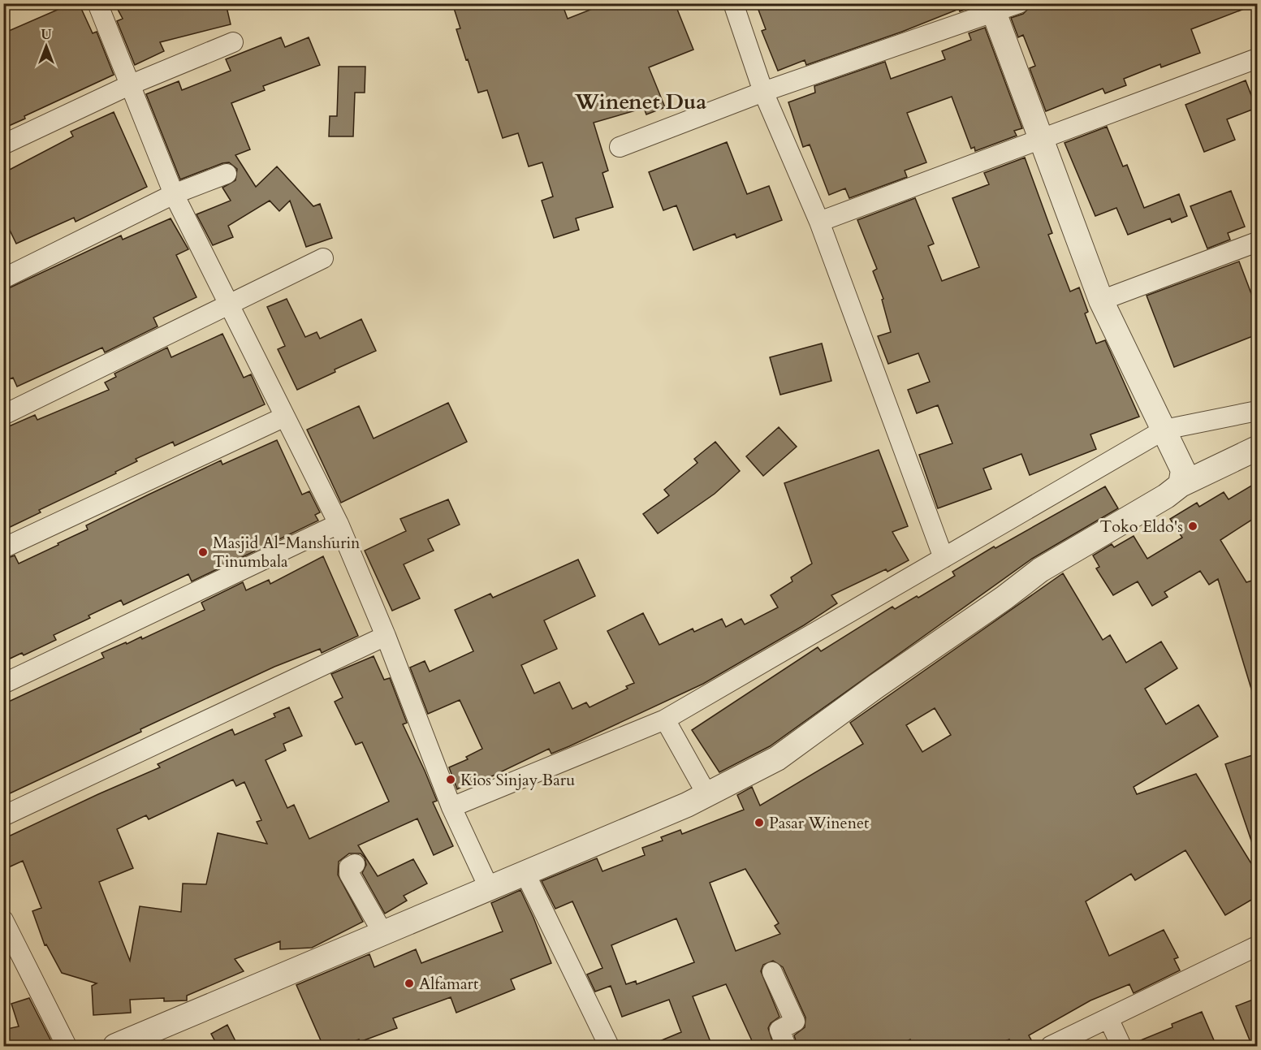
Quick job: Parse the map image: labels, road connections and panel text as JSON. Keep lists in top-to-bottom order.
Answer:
{
  "districts": ["Winenet Dua"],
  "places": [
    "Toko Eldo's",
    "Masjid Al-Manshurin Tinumbala",
    "Kios Sinjay Baru",
    "Pasar Winenet",
    "Alfamart"
  ],
  "north": "top"
}
